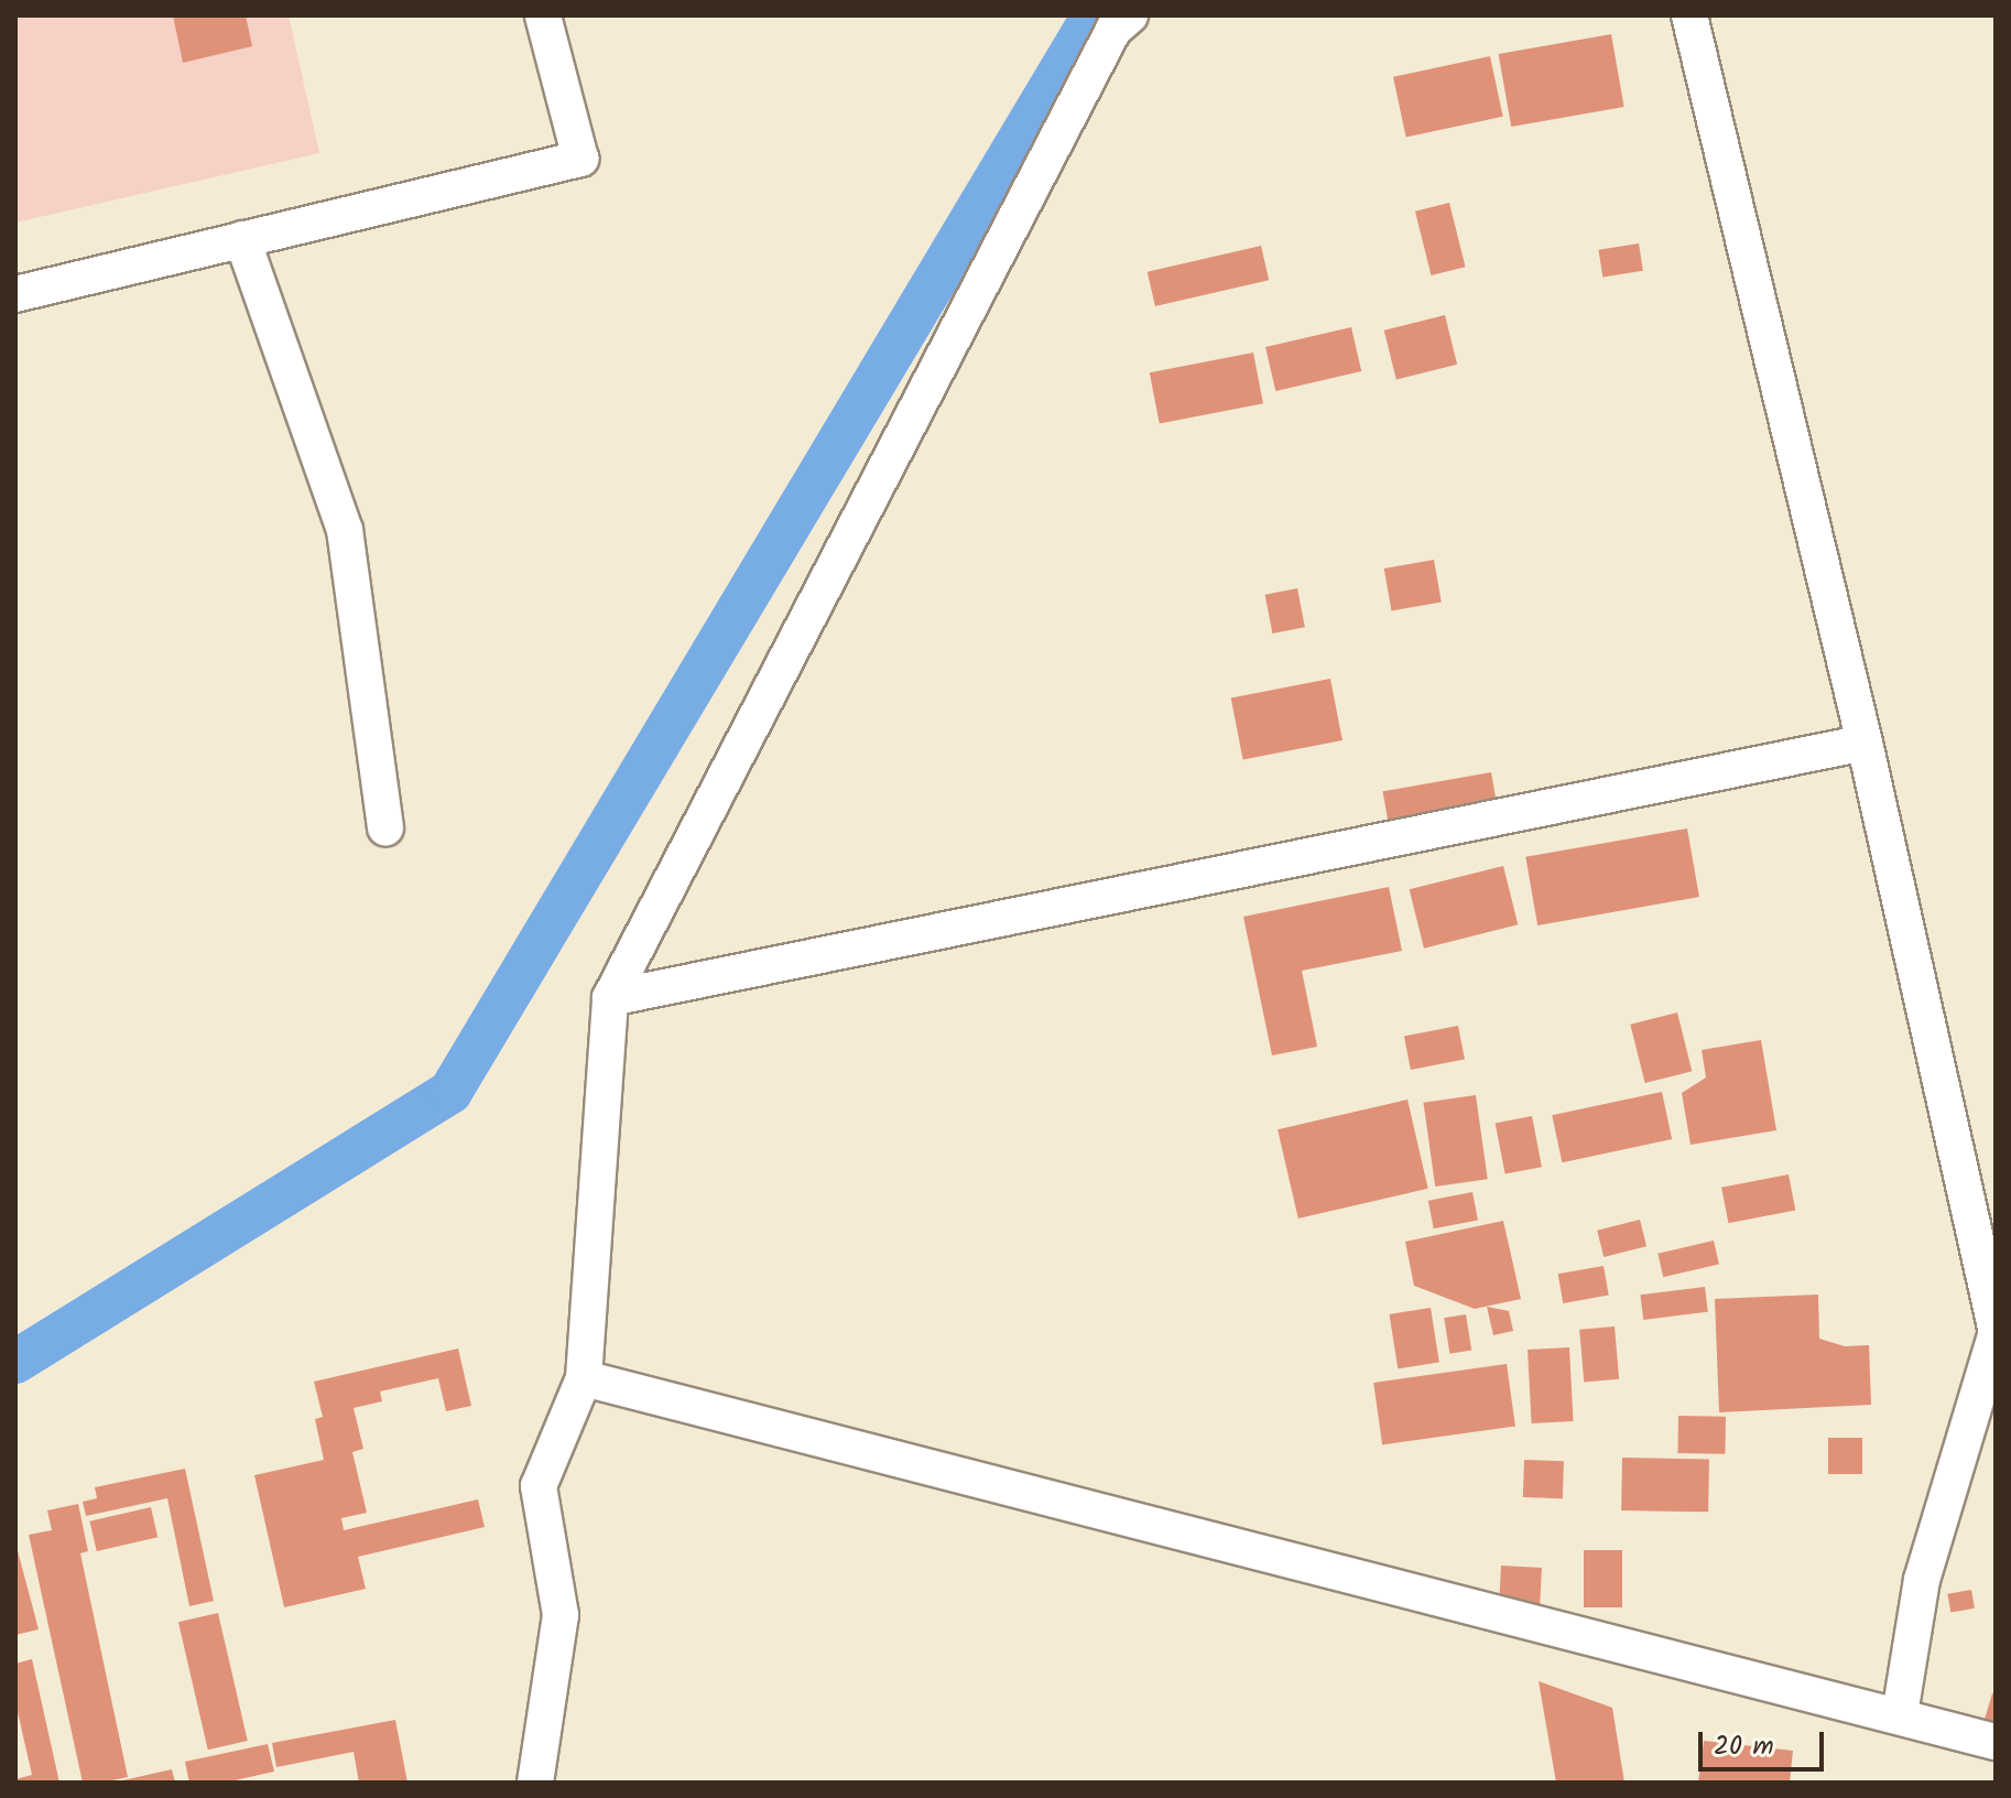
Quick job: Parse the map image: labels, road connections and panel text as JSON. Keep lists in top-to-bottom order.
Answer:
{
  "scale_bar": "20 m"
}
